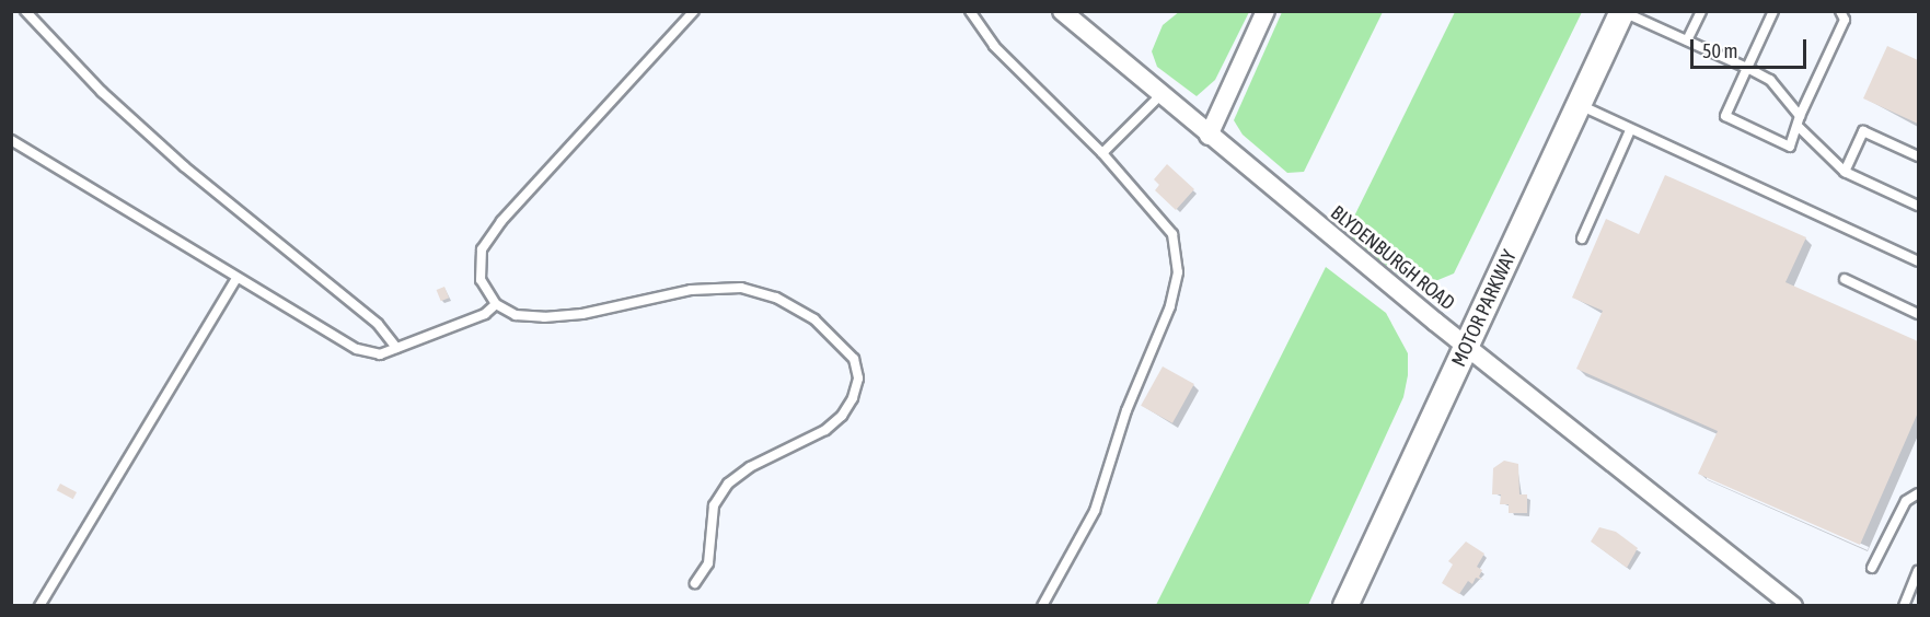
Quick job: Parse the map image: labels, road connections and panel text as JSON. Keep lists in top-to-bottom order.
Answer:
{
  "streets": {
    "main road": ["MOTOR PARKWAY"],
    "street": ["BLYDENBURGH ROAD"]
  },
  "crossings": [
    ["BLYDENBURGH ROAD", "MOTOR PARKWAY"]
  ],
  "scale_bar": "50 m"
}
